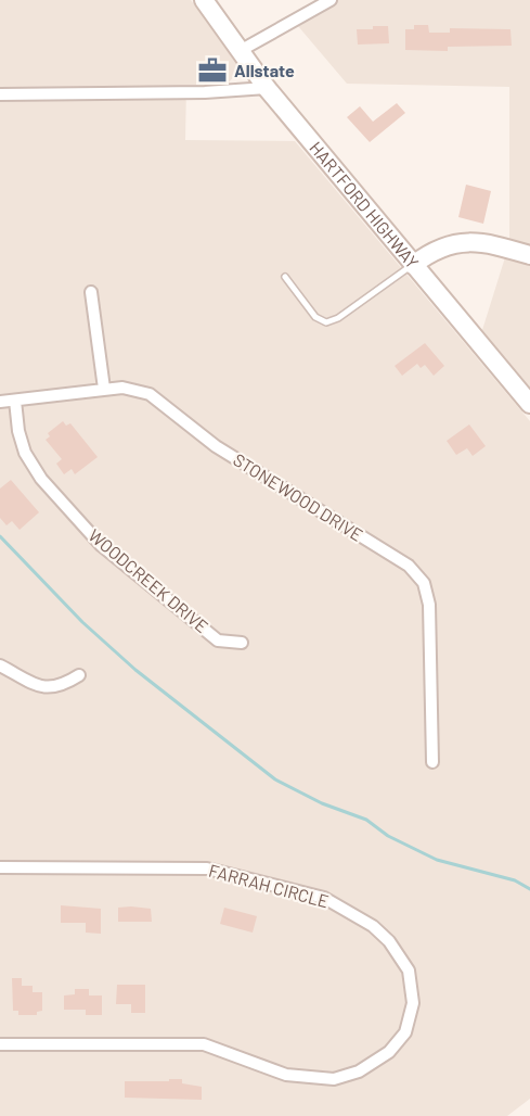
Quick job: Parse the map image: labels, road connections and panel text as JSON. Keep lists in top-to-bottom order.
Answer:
{
  "streets": {
    "main road": ["HARTFORD HIGHWAY"],
    "street": ["STONEWOOD DRIVE", "WOODCREEK DRIVE", "FARRAH CIRCLE"]
  },
  "crossings": [
    ["STONEWOOD DRIVE", "WOODCREEK DRIVE"]
  ],
  "places": {
    "office": ["Allstate"]
  }
}
